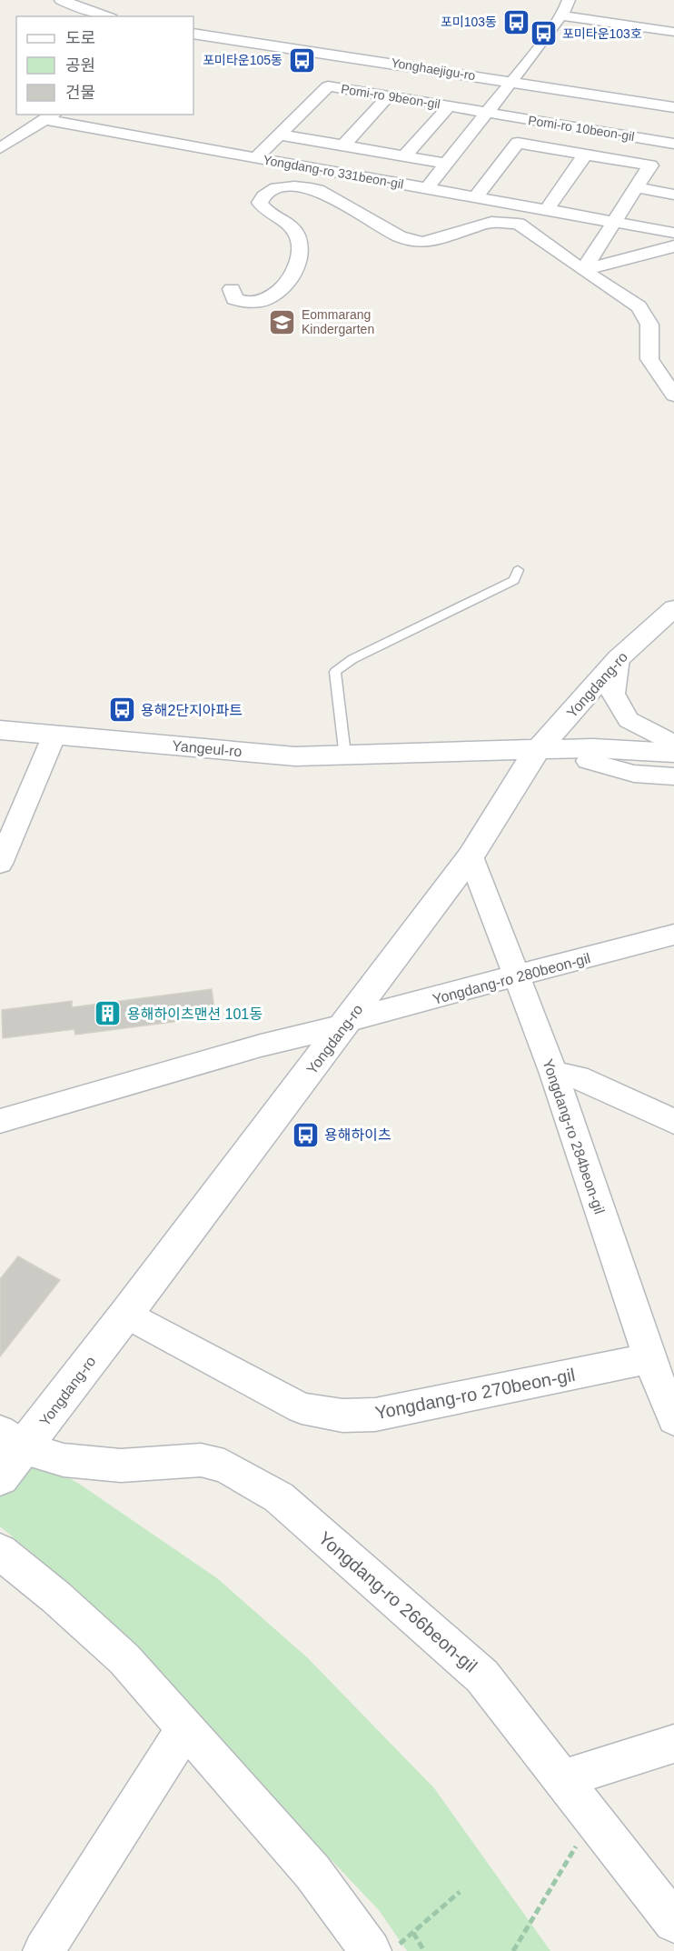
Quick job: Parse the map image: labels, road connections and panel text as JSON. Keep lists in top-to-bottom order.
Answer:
{
  "streets": {
    "street": [
      "Yonghaejigu-ro",
      "Pomi-ro 9beon-gil",
      "Pomi-ro 10beon-gil",
      "Yongdang-ro 331beon-gil",
      "Yongdang-ro",
      "Yangeul-ro",
      "Yongdang-ro 280beon-gil",
      "Yongdang-ro 284beon-gil",
      "Yongdang-ro 270beon-gil",
      "Yongdang-ro 266beon-gil"
    ]
  },
  "crossings": [
    ["Pomi-ro 9beon-gil", "Pomi-ro 10beon-gil"],
    ["Pomi-ro 9beon-gil", "Yongdang-ro 331beon-gil"],
    ["Yongdang-ro", "Yangeul-ro"],
    ["Yongdang-ro", "Yongdang-ro 280beon-gil"],
    ["Yongdang-ro", "Yongdang-ro 284beon-gil"],
    ["Yongdang-ro", "Yongdang-ro 270beon-gil"],
    ["Yongdang-ro", "Yongdang-ro 266beon-gil"],
    ["Yongdang-ro 280beon-gil", "Yongdang-ro 284beon-gil"],
    ["Yongdang-ro 284beon-gil", "Yongdang-ro 270beon-gil"]
  ],
  "places": {
    "bus stop": [
      "포미103동",
      "포미타운103호",
      "포미타운105동",
      "용해2단지아파트",
      "용해하이츠"
    ],
    "school or university": ["Eommarang Kindergarten"],
    "building": ["용해하이츠맨션 101동"]
  },
  "legend": ["도로", "공원", "건물"]
}
